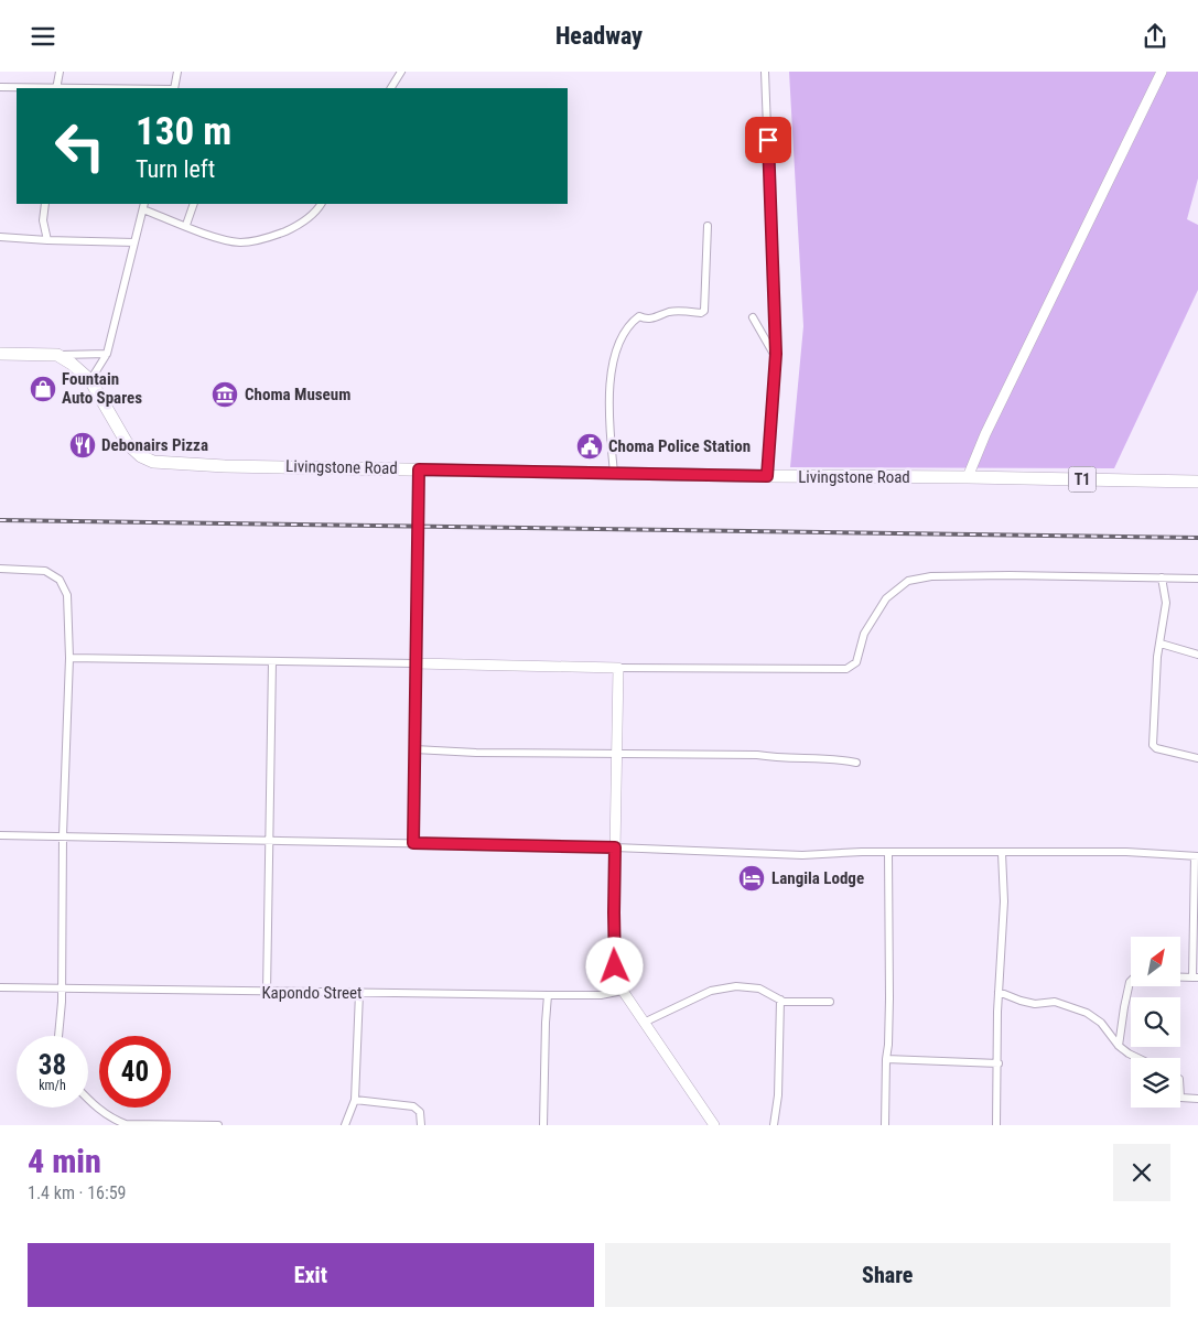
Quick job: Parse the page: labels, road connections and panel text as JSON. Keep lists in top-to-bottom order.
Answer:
{
  "streets": {
    "highway": ["Livingstone Road", "T1"],
    "street": ["Kapondo Street"]
  },
  "places": {
    "shop": ["Fountain Auto Spares"],
    "museum": ["Choma Museum"],
    "restaurant": ["Debonairs Pizza"],
    "public building": ["Choma Police Station"],
    "hotel": ["Langila Lodge"]
  },
  "north": "top right",
  "page": {
    "header": "Headway",
    "turn": ["130 m", "Turn left"],
    "speed": "38 km/h",
    "limit": "40",
    "heading": ["4 min", "1.4 km · 16:59"],
    "buttons": ["Exit", "Share"]
  }
}
